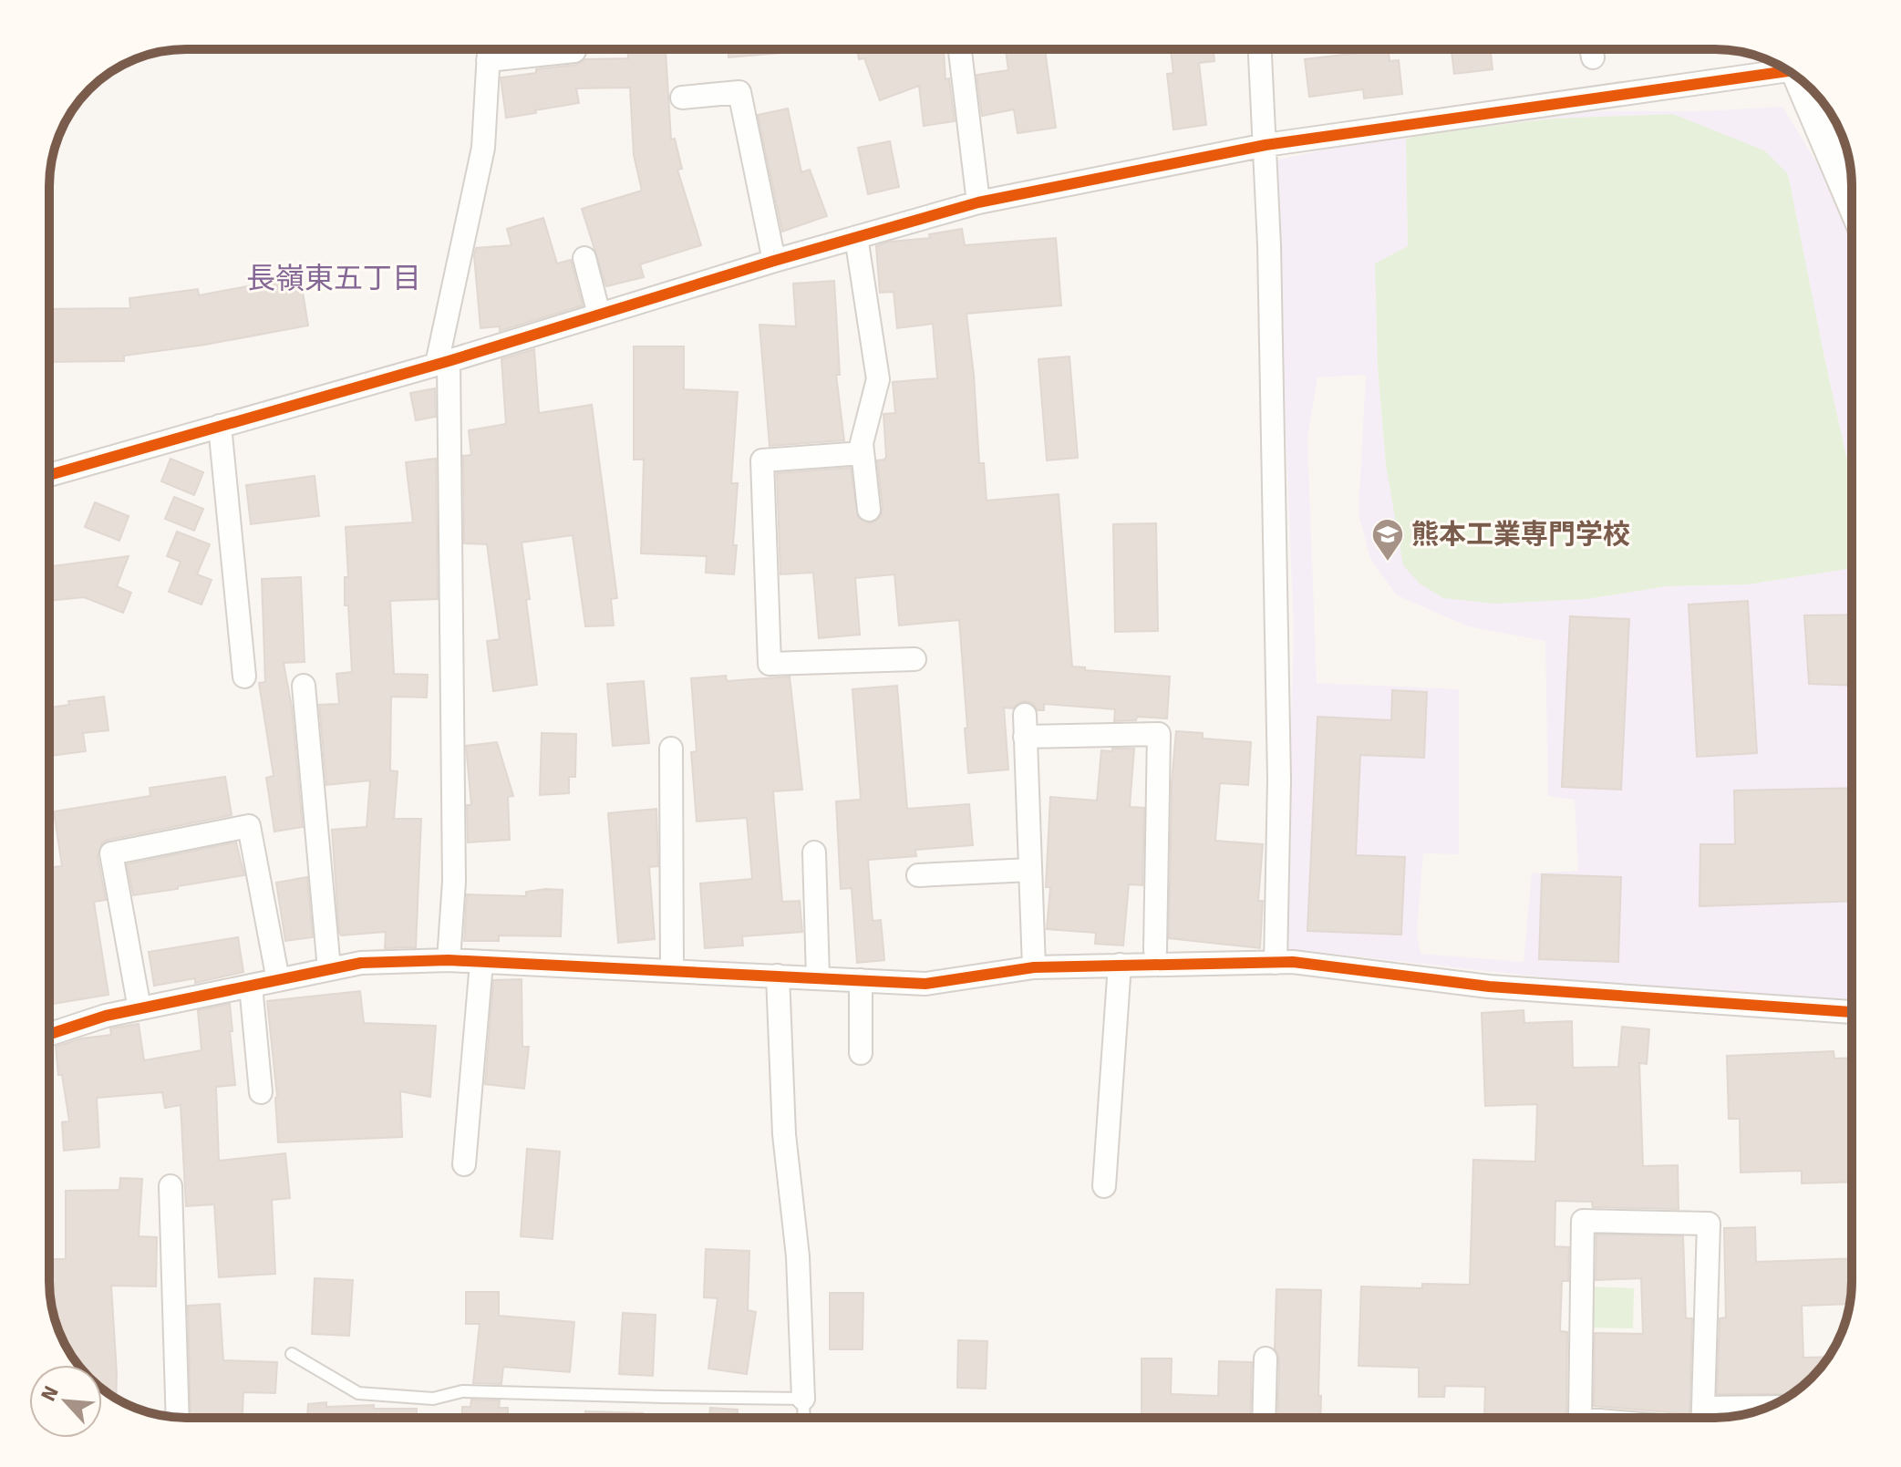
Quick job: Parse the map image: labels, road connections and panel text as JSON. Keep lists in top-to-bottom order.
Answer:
{
  "districts": ["長嶺東五丁目"],
  "places": {
    "school or university": ["熊本工業専門学校"]
  },
  "north": "top left"
}
